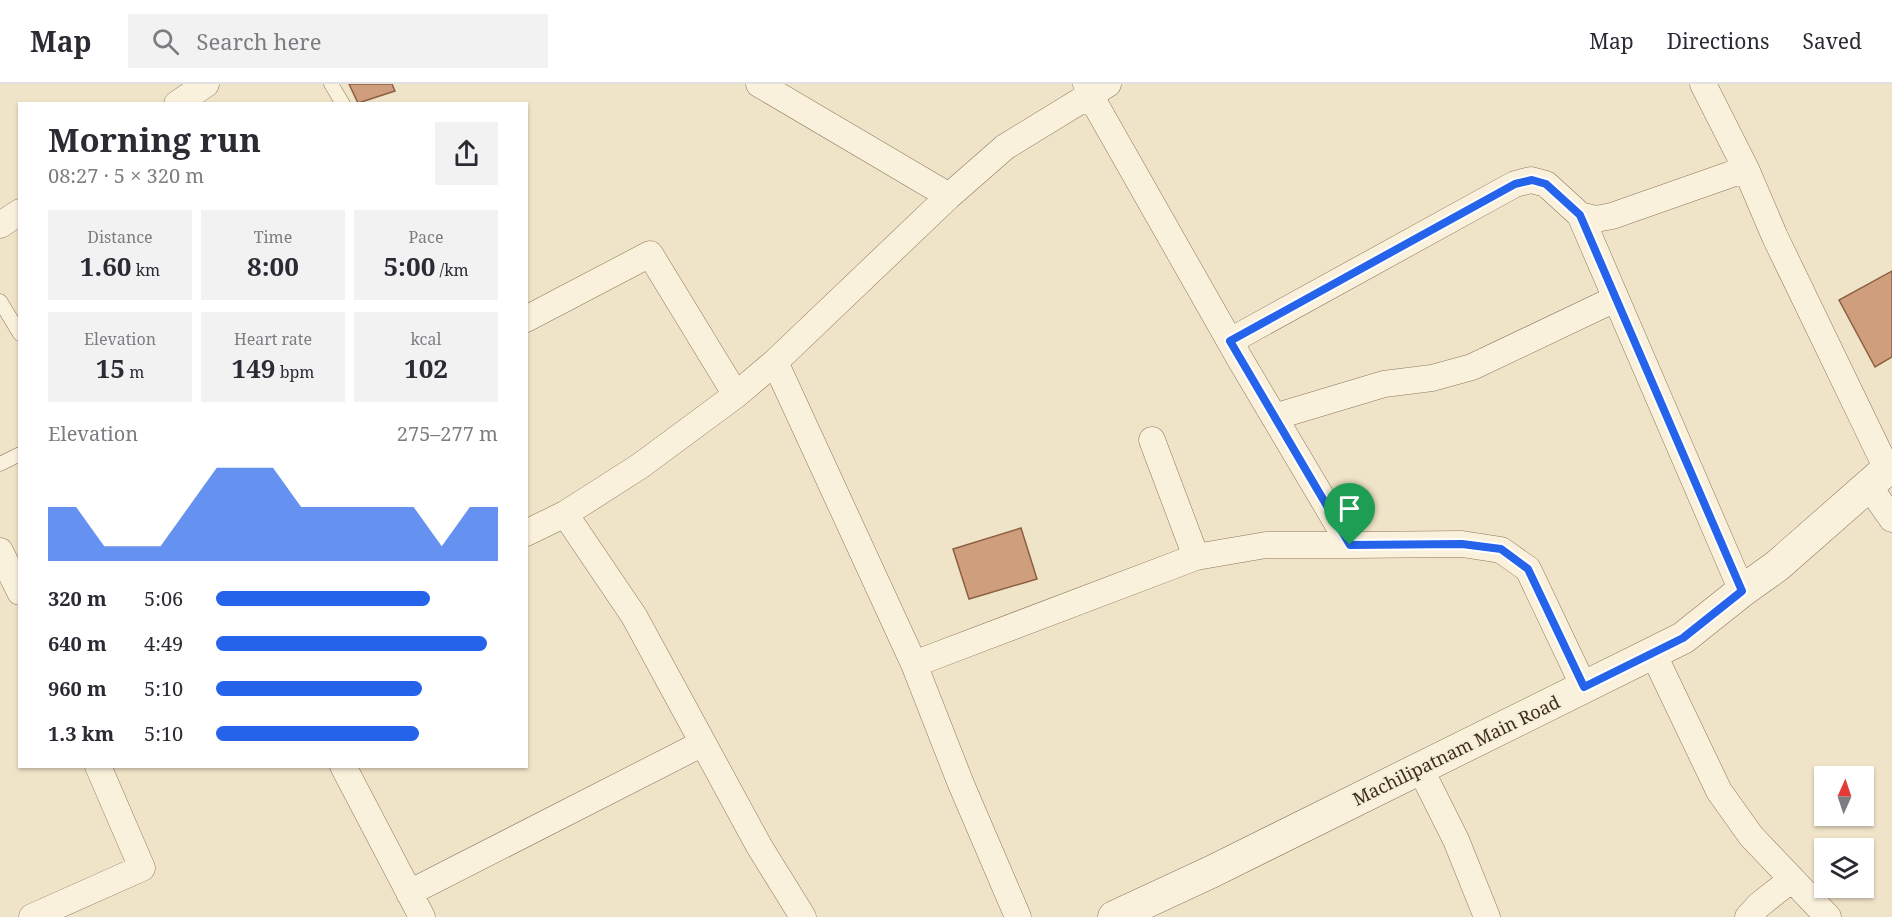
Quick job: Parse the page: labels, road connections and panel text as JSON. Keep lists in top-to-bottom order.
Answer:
{
  "streets": {
    "street": ["Machilipatnam Main Road"]
  },
  "north": "top",
  "page": {
    "header": "Map",
    "search": "Search here",
    "nav": ["Map", "Directions", "Saved"],
    "heading": ["Morning run", "08:27 · 5 × 320 m"],
    "stats": [
      ["Distance", "1.60 km"],
      ["Time", "8:00"],
      ["Pace", "5:00 /km"],
      ["Elevation", "15 m"],
      ["Heart rate", "149 bpm"],
      ["kcal", "102"]
    ],
    "chart": ["Elevation", "275–277 m"],
    "list": [
      {
        "name": "320 m",
        "note": "5:06"
      },
      {
        "name": "640 m",
        "note": "4:49"
      },
      {
        "name": "960 m",
        "note": "5:10"
      },
      {
        "name": "1.3 km",
        "note": "5:10"
      }
    ]
  }
}
